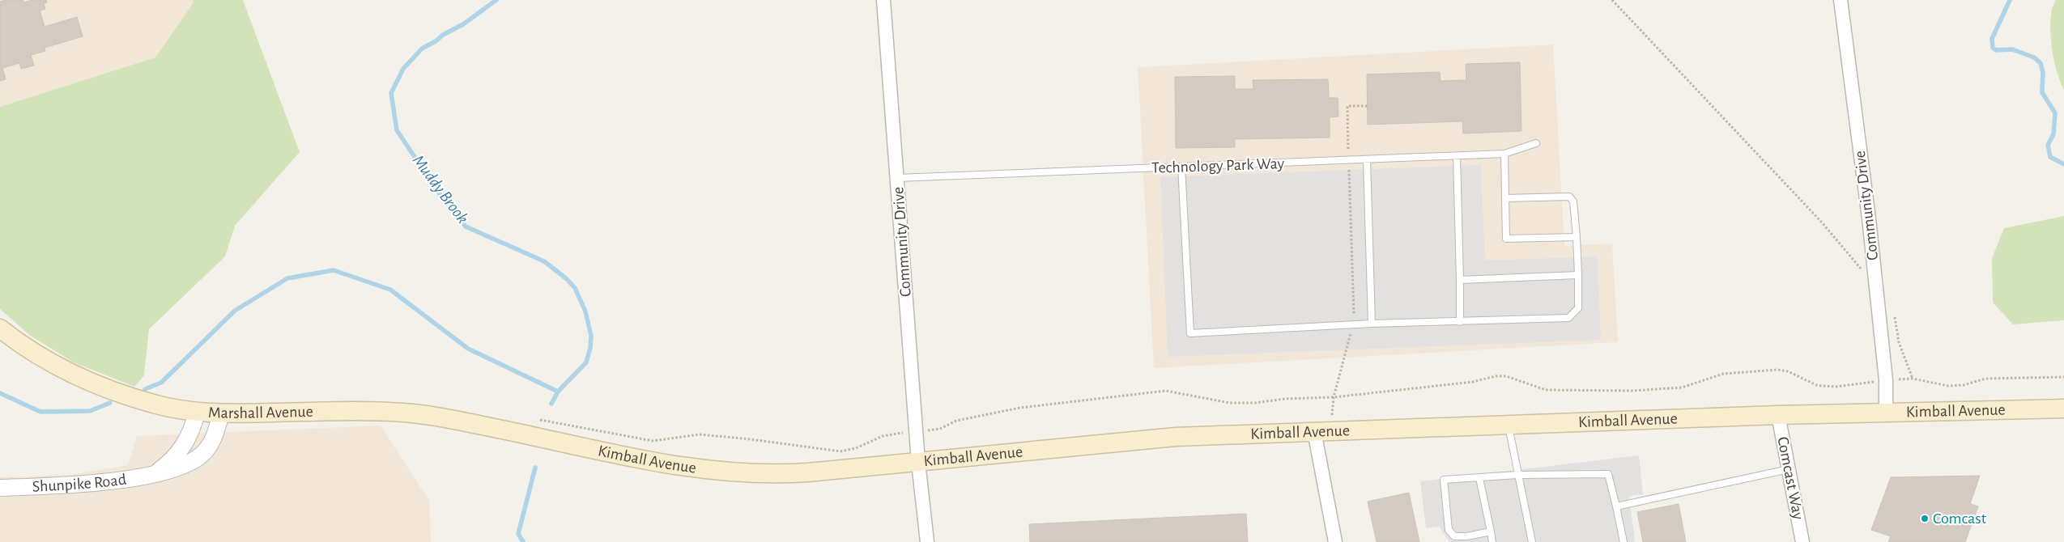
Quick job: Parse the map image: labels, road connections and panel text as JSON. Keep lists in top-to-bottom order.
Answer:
{
  "streets": {
    "main road": ["Kimball Avenue", "Marshall Avenue"],
    "street": ["Community Drive", "Comcast Way", "Shunpike Road"],
    "lane": ["Technology Park Way"]
  },
  "crossings": [
    ["Technology Park Way", "Community Drive"],
    ["Community Drive", "Kimball Avenue"],
    ["Kimball Avenue", "Marshall Avenue"],
    ["Kimball Avenue", "Comcast Way"],
    ["Marshall Avenue", "Shunpike Road"]
  ],
  "water": ["Muddy Brook"],
  "places": ["Comcast"]
}
